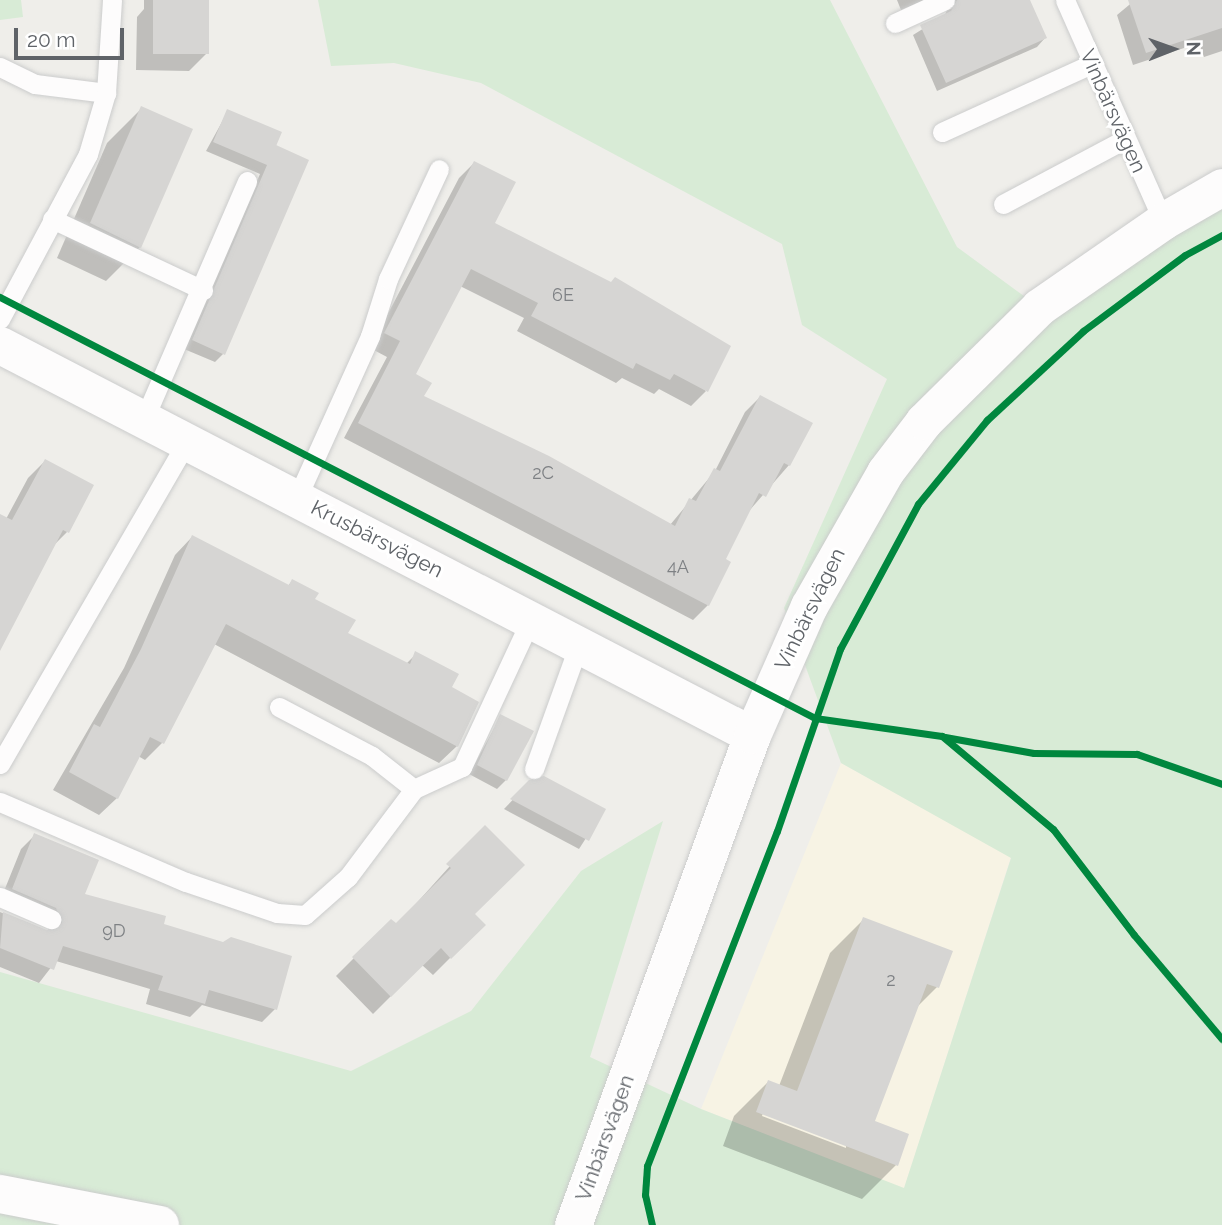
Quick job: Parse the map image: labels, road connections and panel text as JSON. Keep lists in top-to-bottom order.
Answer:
{
  "streets": {
    "street": ["Vinbärsvägen", "Krusbärsvägen"]
  },
  "crossings": [
    ["Vinbärsvägen", "Krusbärsvägen"]
  ],
  "house_numbers": [
    "6E",
    "2C",
    "4A",
    "9D",
    "2"
  ],
  "scale_bar": "20 m",
  "north": "right"
}
